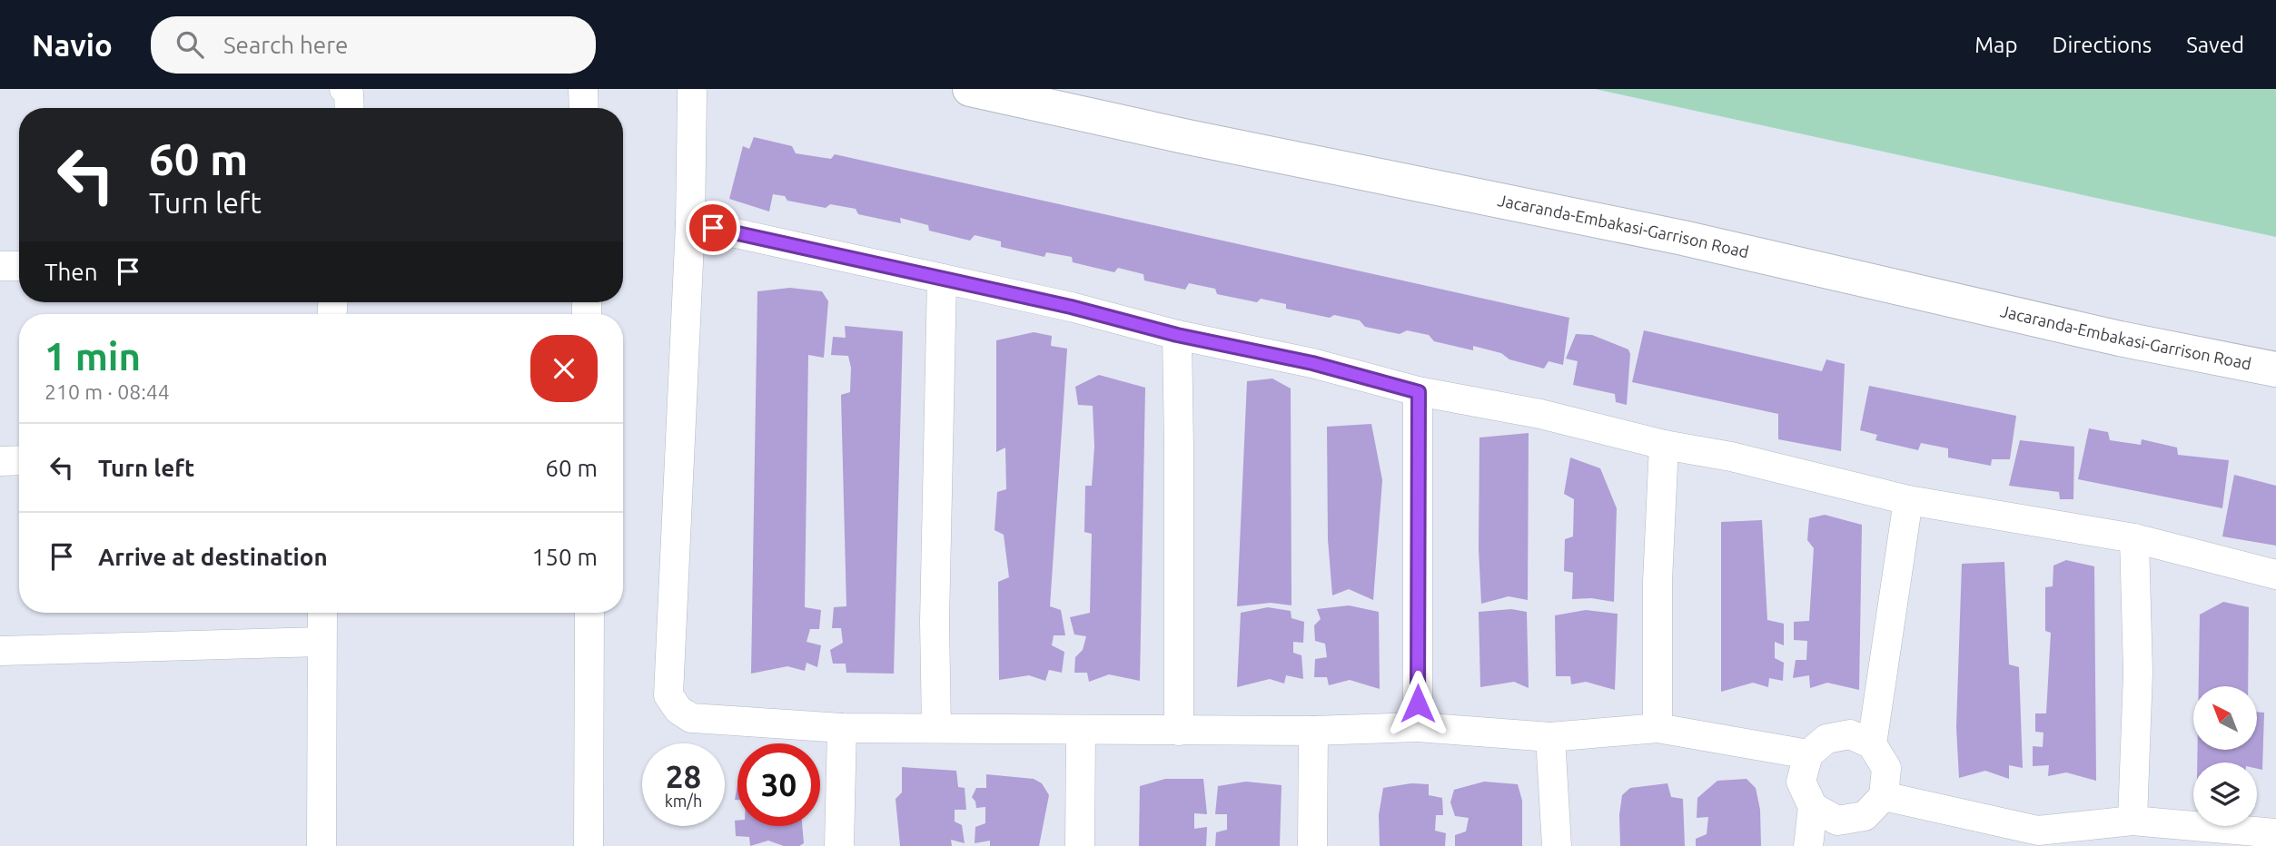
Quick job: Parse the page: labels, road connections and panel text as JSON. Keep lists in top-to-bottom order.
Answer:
{
  "streets": {
    "street": ["Jacaranda-Embakasi-Garrison Road"]
  },
  "north": "top left",
  "page": {
    "header": "Navio",
    "search": "Search here",
    "nav": ["Map", "Directions", "Saved"],
    "turn": ["60 m", "Turn left"],
    "then": "Then",
    "heading": ["1 min", "210 m · 08:44"],
    "list": [
      {
        "name": "Turn left",
        "value": "60 m"
      },
      {
        "name": "Arrive at destination",
        "value": "150 m"
      }
    ],
    "speed": "28 km/h",
    "limit": "30"
  }
}
